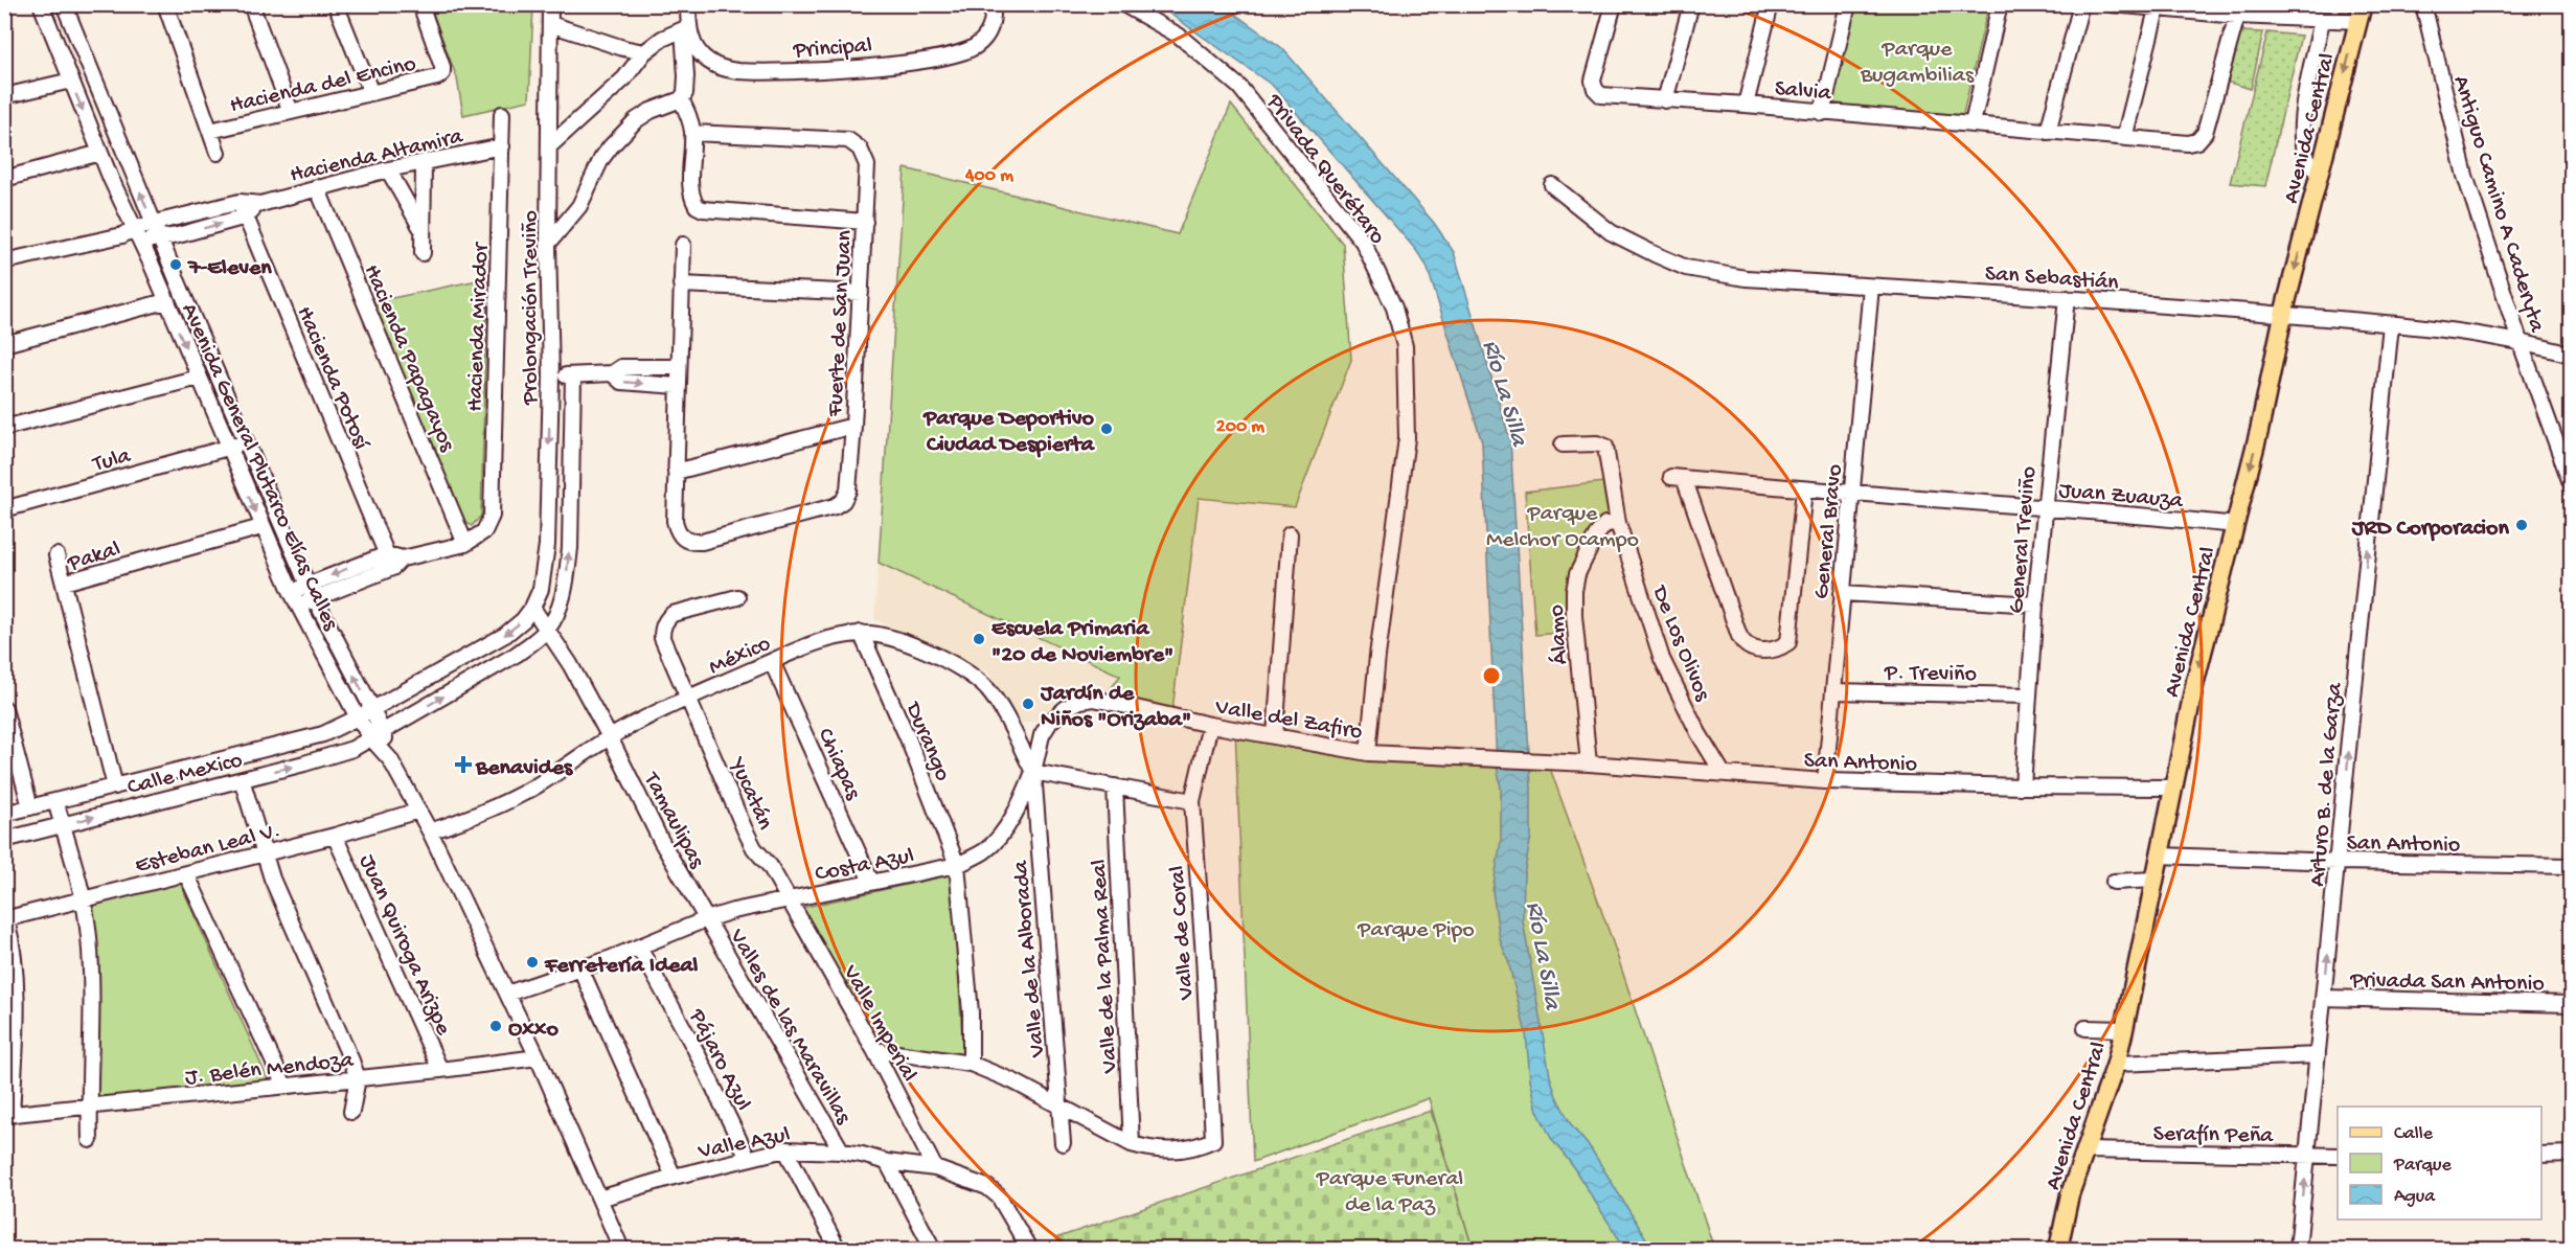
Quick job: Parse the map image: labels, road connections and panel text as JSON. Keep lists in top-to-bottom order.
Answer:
{
  "streets": {
    "main road": ["Avenida Central"],
    "street": [
      "Principal",
      "Hacienda del Encino",
      "Salvia",
      "Hacienda Altamira",
      "Privada Querétaro",
      "Antiguo Camino A Caderyta",
      "San Sebastián",
      "Prolongación Treviño",
      "Fuerte de San Juan",
      "Hacienda Mirador",
      "Hacienda Papagayos",
      "Hacienda Potosí",
      "Tula",
      "Avenida General Plutarco Elías Calles",
      "Juan Zuauza",
      "General Bravo",
      "General Treviño",
      "Pakal",
      "Álamo",
      "De Los Olivos",
      "México",
      "P. Treviño",
      "Valle del Zafiro",
      "Durango",
      "San Antonio",
      "Chiapas",
      "Calle Mexico",
      "Arturo B. de la Garza",
      "Yucatán",
      "Tamaulipas",
      "Esteban Leal V.",
      "Costa Azul",
      "Valle de Coral",
      "Juan Quiroga Arizpe",
      "Valle de la Alborada",
      "Valle de la Palma Real",
      "Privada San Antonio",
      "Valle Imperial",
      "Valles de las Maravillas",
      "Pájaro Azul",
      "J. Belén Mendoza",
      "Serafín Peña",
      "Valle Azul"
    ]
  },
  "crossings": [
    ["Avenida Central", "San Sebastián"],
    ["Avenida Central", "Juan Zuauza"],
    ["Avenida Central", "San Antonio"],
    ["Avenida Central", "Serafín Peña"],
    ["Hacienda Altamira", "Hacienda Mirador"],
    ["Hacienda Altamira", "Hacienda Papagayos"],
    ["Hacienda Altamira", "Hacienda Potosí"],
    ["Hacienda Altamira", "Avenida General Plutarco Elías Calles"],
    ["Privada Querétaro", "Valle del Zafiro"],
    ["Antiguo Camino A Caderyta", "San Sebastián"],
    ["San Sebastián", "General Bravo"],
    ["San Sebastián", "General Treviño"],
    ["San Sebastián", "Arturo B. de la Garza"],
    ["Prolongación Treviño", "Avenida General Plutarco Elías Calles"],
    ["Prolongación Treviño", "Calle Mexico"],
    ["Hacienda Mirador", "Hacienda Papagayos"],
    ["Tula", "Avenida General Plutarco Elías Calles"],
    ["Avenida General Plutarco Elías Calles", "Pakal"],
    ["Avenida General Plutarco Elías Calles", "México"],
    ["Avenida General Plutarco Elías Calles", "Calle Mexico"],
    ["Avenida General Plutarco Elías Calles", "Esteban Leal V."],
    ["Avenida General Plutarco Elías Calles", "Costa Azul"],
    ["Avenida General Plutarco Elías Calles", "J. Belén Mendoza"],
    ["Avenida General Plutarco Elías Calles", "Valle Azul"],
    ["Juan Zuauza", "General Bravo"],
    ["Juan Zuauza", "General Treviño"],
    ["General Bravo", "P. Treviño"],
    ["General Bravo", "San Antonio"],
    ["General Treviño", "P. Treviño"],
    ["General Treviño", "San Antonio"],
    ["Pakal", "Calle Mexico"],
    ["Álamo", "De Los Olivos"],
    ["Álamo", "San Antonio"],
    ["De Los Olivos", "San Antonio"],
    ["México", "Valle del Zafiro"],
    ["México", "Durango"],
    ["México", "Chiapas"],
    ["México", "Yucatán"],
    ["México", "Tamaulipas"],
    ["México", "Costa Azul"],
    ["México", "Valle de la Alborada"],
    ["Valle del Zafiro", "San Antonio"],
    ["Valle del Zafiro", "Costa Azul"],
    ["Valle del Zafiro", "Valle de Coral"],
    ["Valle del Zafiro", "Valle de la Alborada"],
    ["Durango", "Costa Azul"],
    ["San Antonio", "Arturo B. de la Garza"],
    ["Chiapas", "Costa Azul"],
    ["Arturo B. de la Garza", "Privada San Antonio"],
    ["Arturo B. de la Garza", "Serafín Peña"],
    ["Yucatán", "Costa Azul"],
    ["Yucatán", "Valle Imperial"],
    ["Tamaulipas", "Costa Azul"],
    ["Tamaulipas", "Valles de las Maravillas"],
    ["Esteban Leal V.", "Juan Quiroga Arizpe"],
    ["Costa Azul", "Valle de la Alborada"],
    ["Costa Azul", "Valle Imperial"],
    ["Costa Azul", "Valles de las Maravillas"],
    ["Costa Azul", "Pájaro Azul"],
    ["Valle de Coral", "Valle de la Palma Real"],
    ["Juan Quiroga Arizpe", "J. Belén Mendoza"],
    ["Valle Imperial", "Valle Azul"],
    ["Valles de las Maravillas", "Valle Azul"],
    ["Pájaro Azul", "Valle Azul"]
  ],
  "one_way": ["Avenida Central", "Arturo B. de la Garza"],
  "water": ["Río La Silla"],
  "parks": [
    "Parque Bugambilias",
    "Parque Melchor Ocampo",
    "Parque Pipo",
    "Parque Funeral de la Paz"
  ],
  "places": {
    "other": [
      "7-Eleven",
      "Parque Deportivo Ciudad Despierta",
      "JRD Corporacion",
      "Escuela Primaria \"20 de Noviembre\"",
      "Jardín de Niños \"Orizaba\"",
      "Ferretería Ideal",
      "Oxxo"
    ],
    "health": ["Benavides"]
  },
  "legend": ["Calle", "Parque", "Agua"],
  "rings": ["400 m", "200 m"]
}
